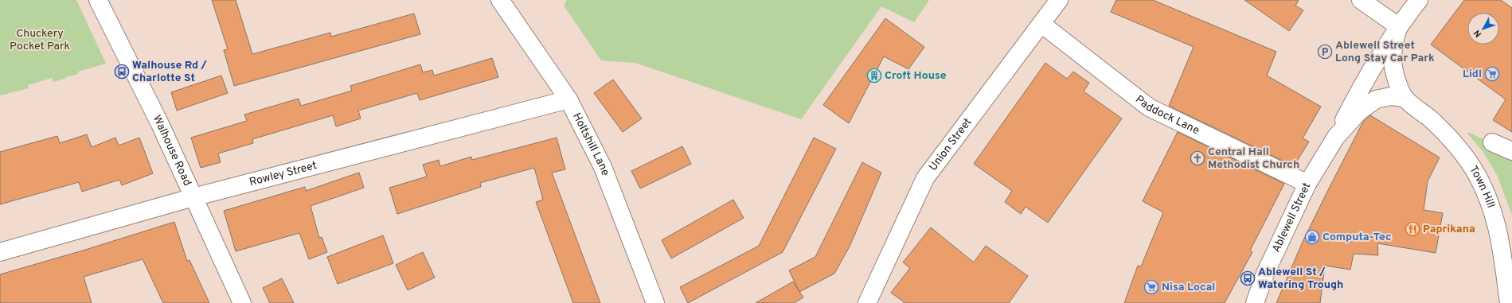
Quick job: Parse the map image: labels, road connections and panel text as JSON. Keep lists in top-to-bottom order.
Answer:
{
  "streets": {
    "street": [
      "Paddock Lane",
      "Union Street",
      "Holtshill Lane",
      "Walhouse Road",
      "Rowley Street",
      "Town Hill",
      "Ablewell Street"
    ]
  },
  "crossings": [
    ["Paddock Lane", "Union Street"],
    ["Paddock Lane", "Ablewell Street"],
    ["Holtshill Lane", "Rowley Street"],
    ["Walhouse Road", "Rowley Street"],
    ["Town Hill", "Ablewell Street"]
  ],
  "parks": ["Chuckery Pocket Park"],
  "places": {
    "parking": ["Ablewell Street Long Stay Car Park"],
    "bus stop": ["Walhouse Rd / Charlotte St", "Ablewell St / Watering Trough"],
    "supermarket": ["Lidl", "Nisa Local"],
    "building": ["Croft House"],
    "church": ["Central Hall Methodist Church"],
    "restaurant": ["Paprikana"],
    "shop": ["Computa-Tec"]
  },
  "north": "bottom left"
}
